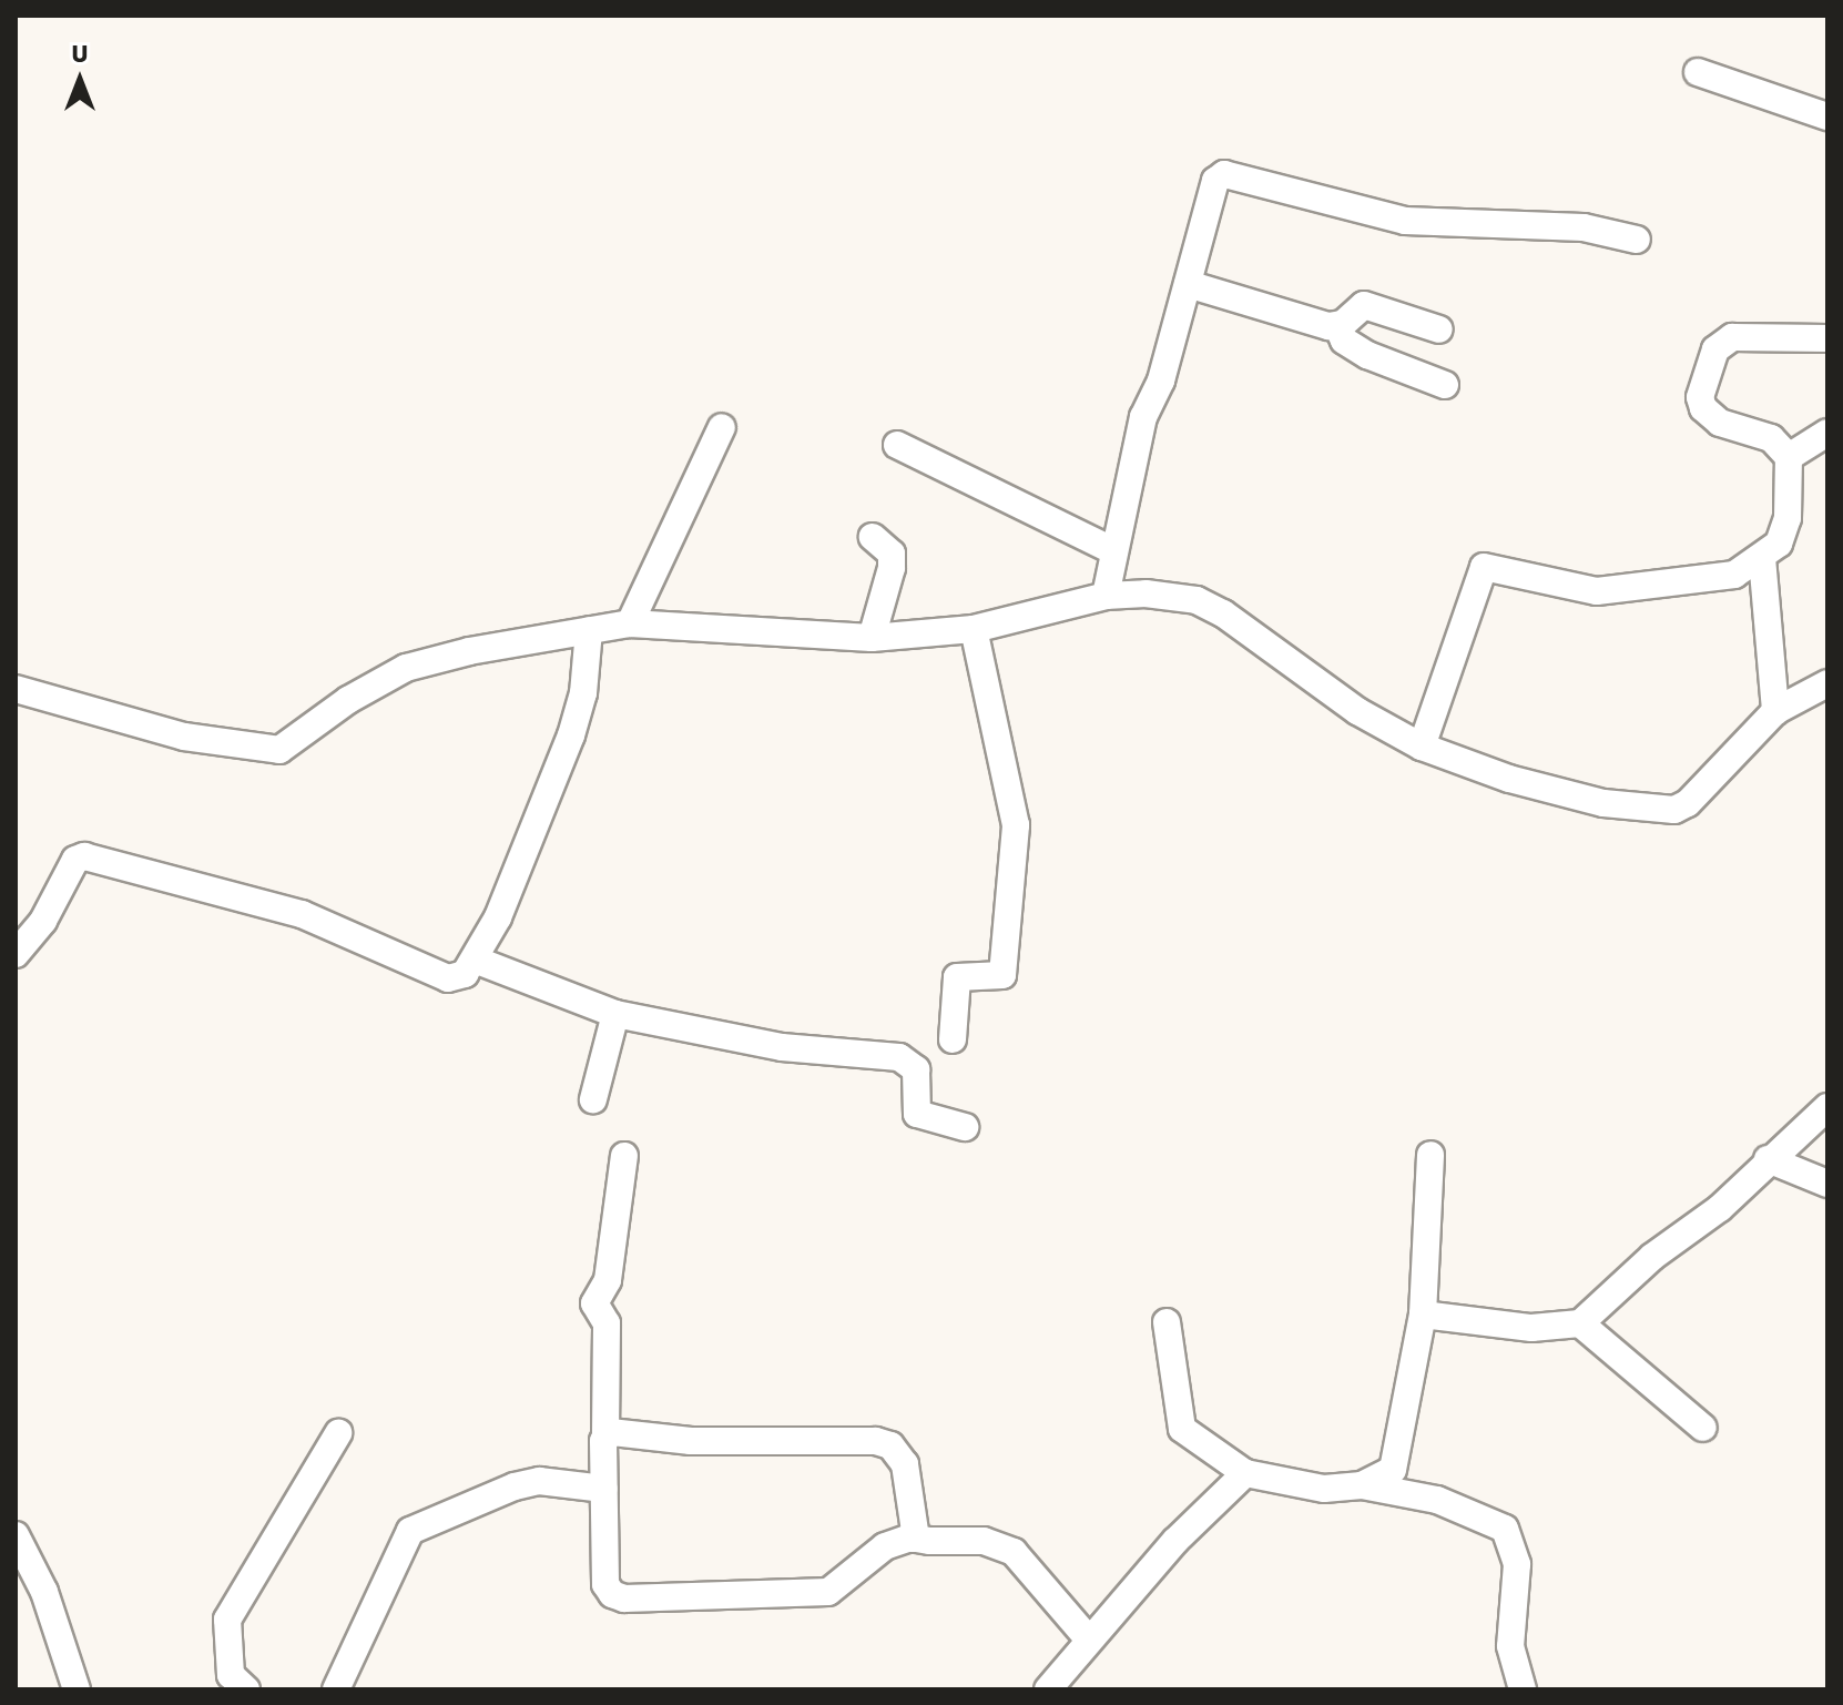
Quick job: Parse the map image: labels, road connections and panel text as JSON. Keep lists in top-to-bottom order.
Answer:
{
  "north": "top"
}
